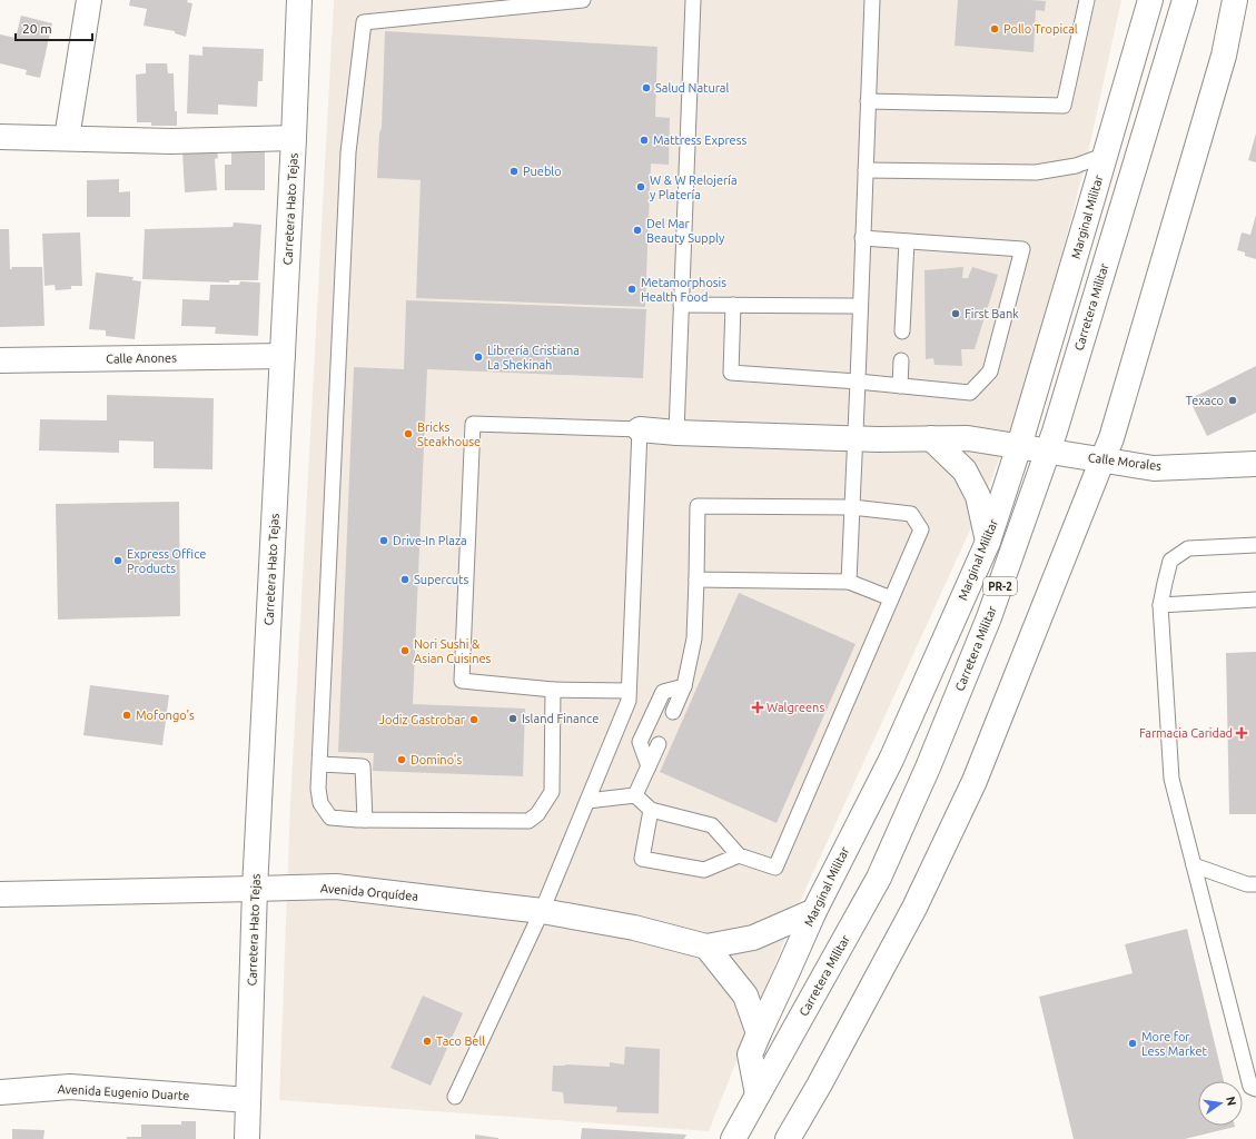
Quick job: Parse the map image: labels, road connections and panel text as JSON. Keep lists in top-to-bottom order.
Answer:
{
  "streets": {
    "street": [
      "Carretera Hato Tejas",
      "Marginal Militar",
      "Carretera Militar",
      "Calle Anones",
      "Calle Morales",
      "PR-2",
      "Avenida Orquídea",
      "Avenida Eugenio Duarte"
    ]
  },
  "crossings": [
    ["Carretera Hato Tejas", "Calle Anones"],
    ["Carretera Hato Tejas", "Avenida Orquídea"],
    ["Carretera Hato Tejas", "Avenida Eugenio Duarte"],
    ["Marginal Militar", "Carretera Militar"],
    ["Marginal Militar", "Calle Morales"],
    ["Carretera Militar", "Calle Morales"]
  ],
  "places": {
    "other": [
      "Pollo Tropical",
      "Salud Natural",
      "Mattress Express",
      "Pueblo",
      "W & W Relojería y Platería",
      "Del Mar Beauty Supply",
      "Metamorphosis Health Food",
      "First Bank",
      "Librería Cristiana La Shekinah",
      "Texaco",
      "Bricks Steakhouse",
      "Drive-In Plaza",
      "Express Office Products",
      "Supercuts",
      "Nori Sushi & Asian Cuisines",
      "Mofongo's",
      "Island Finance",
      "Jodiz Gastrobar",
      "Domino's",
      "Taco Bell",
      "More for Less Market"
    ],
    "health": ["Walgreens", "Farmacia Caridad"]
  },
  "scale_bar": "20 m",
  "north": "right"
}
